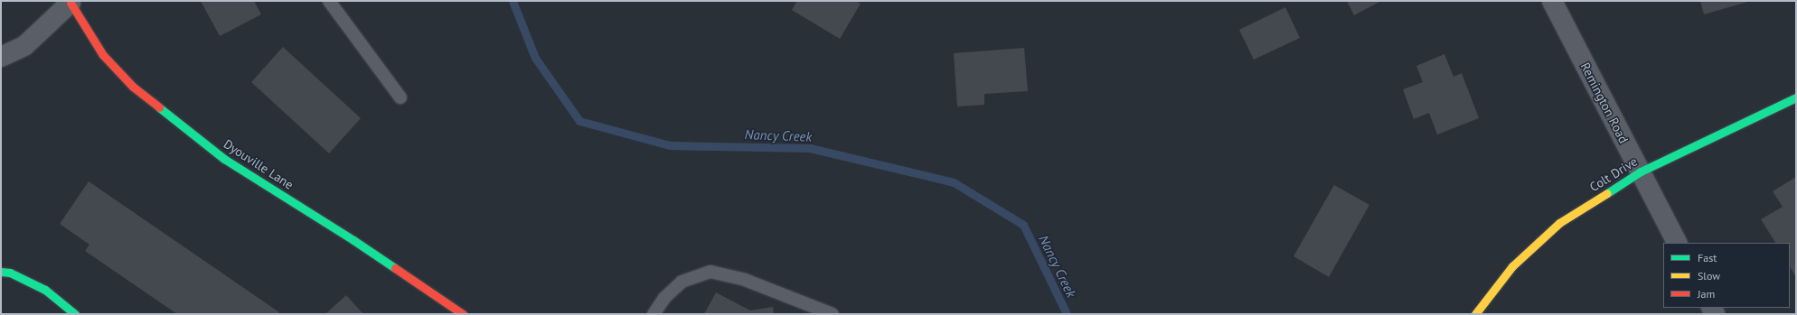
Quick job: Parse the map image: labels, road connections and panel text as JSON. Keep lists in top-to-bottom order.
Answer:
{
  "streets": {
    "street": ["Remington Road", "Dyouville Lane", "Colt Drive"]
  },
  "crossings": [
    ["Remington Road", "Colt Drive"]
  ],
  "water": ["Nancy Creek"],
  "legend": ["Fast", "Slow", "Jam"]
}
